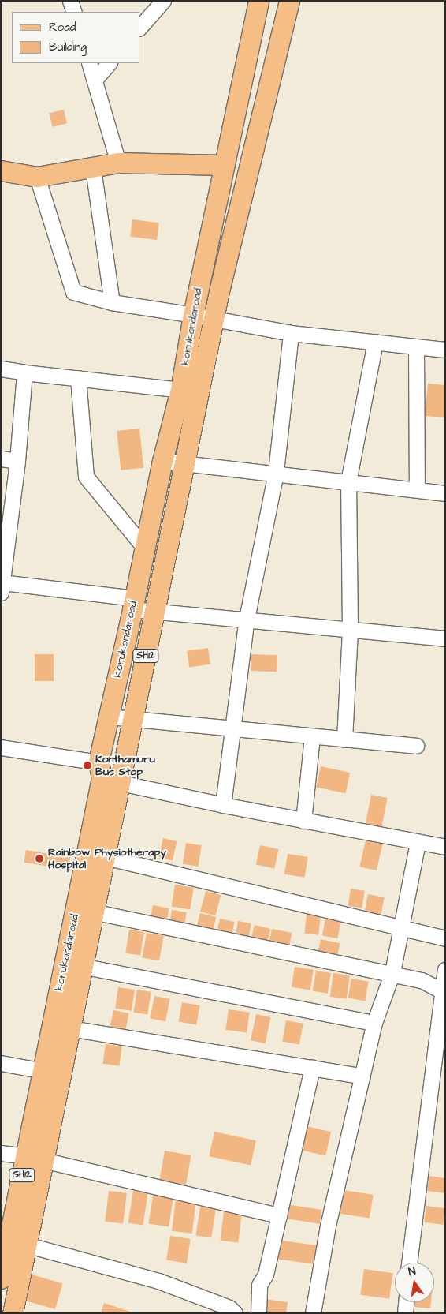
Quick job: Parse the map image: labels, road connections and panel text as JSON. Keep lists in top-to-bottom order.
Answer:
{
  "streets": {
    "main road": ["korukondaroad", "SH12"]
  },
  "crossings": [
    ["korukondaroad", "SH12"]
  ],
  "places": ["Konthamuru Bus Stop", "Rainbow Physiotherapy Hospital"],
  "legend": ["Road", "Building"],
  "north": "top"
}
